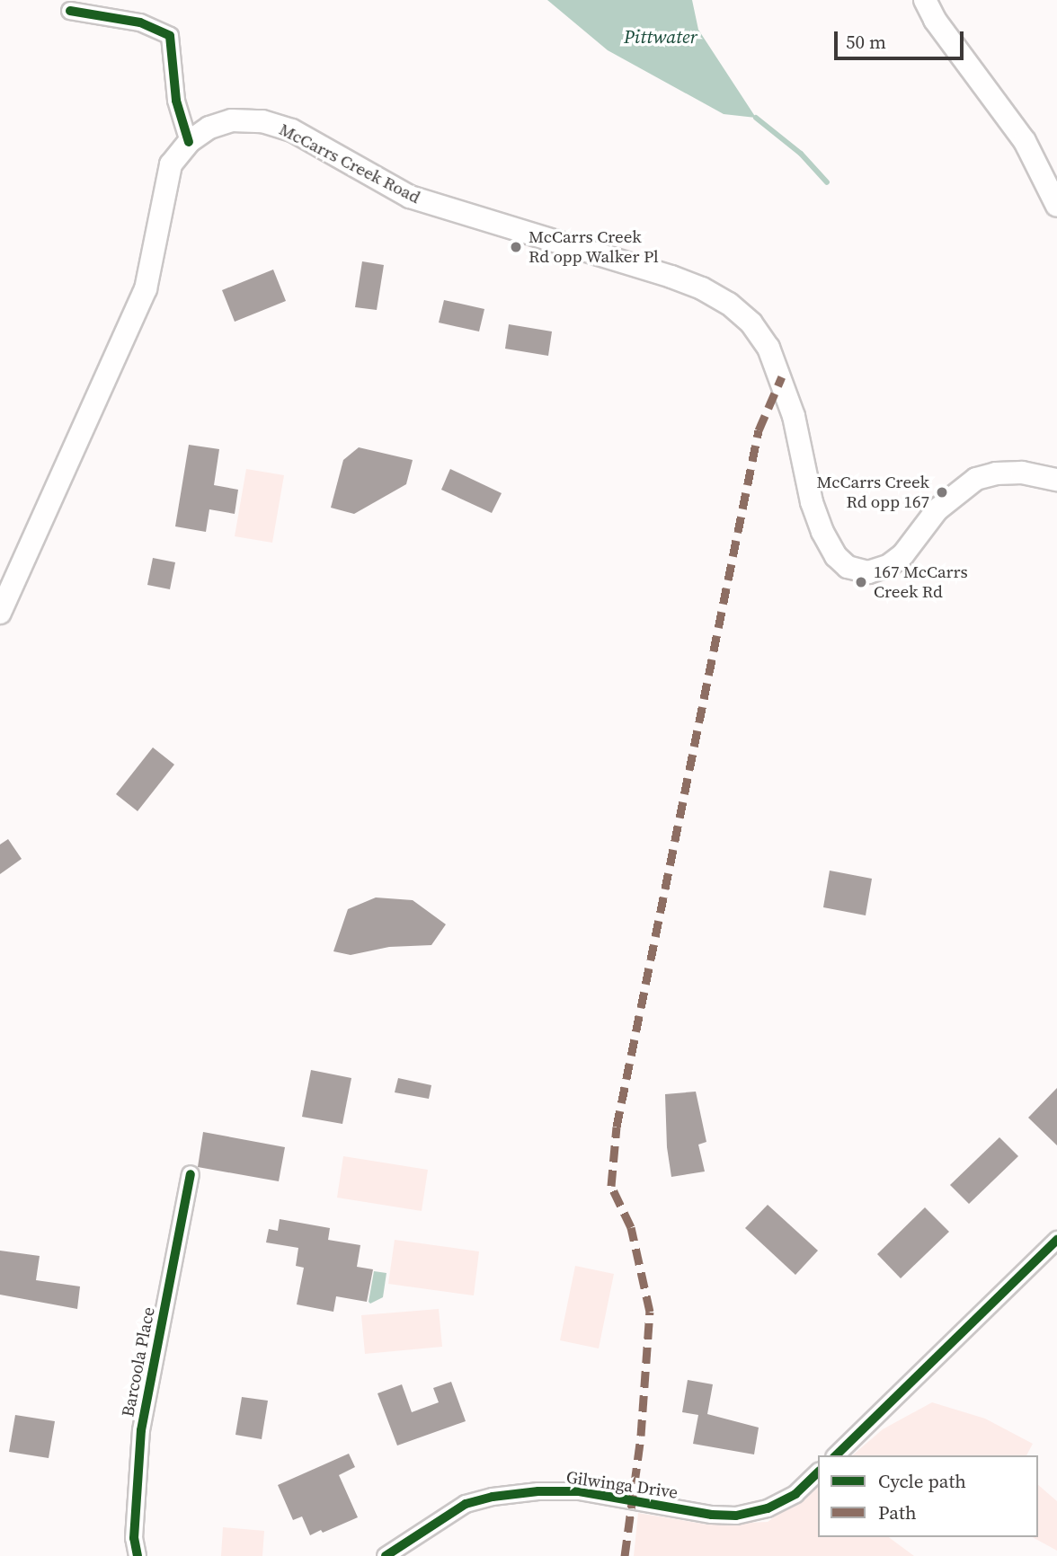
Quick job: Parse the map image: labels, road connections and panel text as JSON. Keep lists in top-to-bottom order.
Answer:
{
  "streets": {
    "main road": ["McCarrs Creek Road"],
    "street": ["Barcoola Place", "Gilwinga Drive"]
  },
  "water": ["Pittwater"],
  "places": ["McCarrs Creek Rd opp Walker Pl", "McCarrs Creek Rd opp 167", "167 McCarrs Creek Rd"],
  "legend": ["Cycle path", "Path"],
  "scale_bar": "50 m"
}
